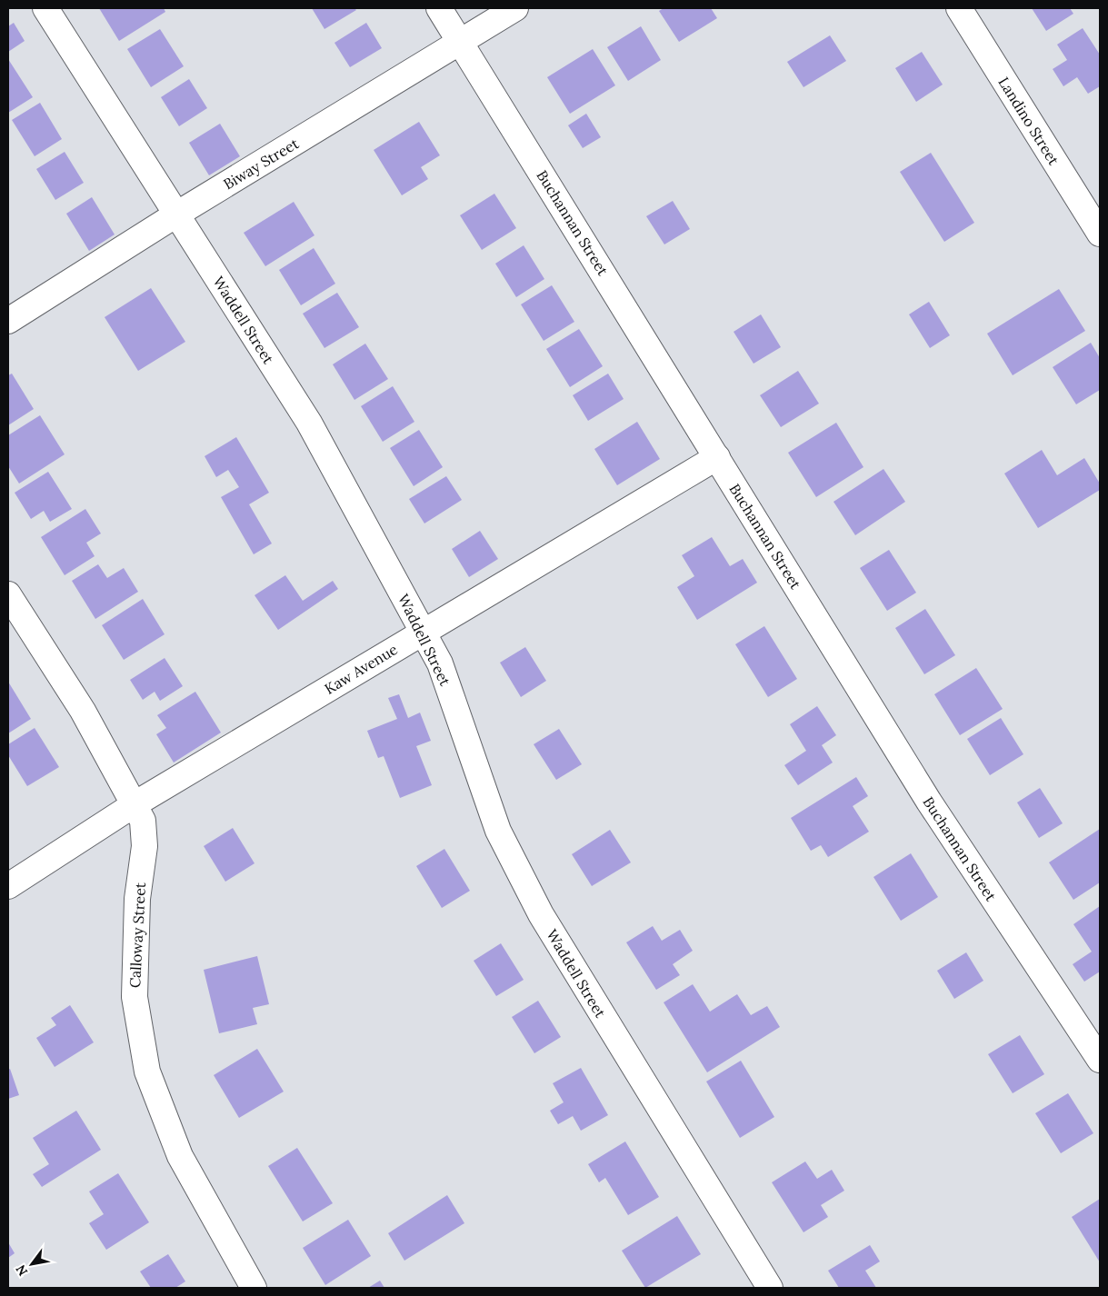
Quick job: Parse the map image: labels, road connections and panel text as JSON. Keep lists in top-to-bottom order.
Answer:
{
  "streets": {
    "street": [
      "Landino Street",
      "Biway Street",
      "Buchannan Street",
      "Waddell Street",
      "Kaw Avenue",
      "Calloway Street"
    ]
  },
  "crossings": [
    ["Biway Street", "Buchannan Street"],
    ["Biway Street", "Waddell Street"],
    ["Buchannan Street", "Kaw Avenue"],
    ["Waddell Street", "Kaw Avenue"],
    ["Kaw Avenue", "Calloway Street"]
  ],
  "north": "bottom left"
}
